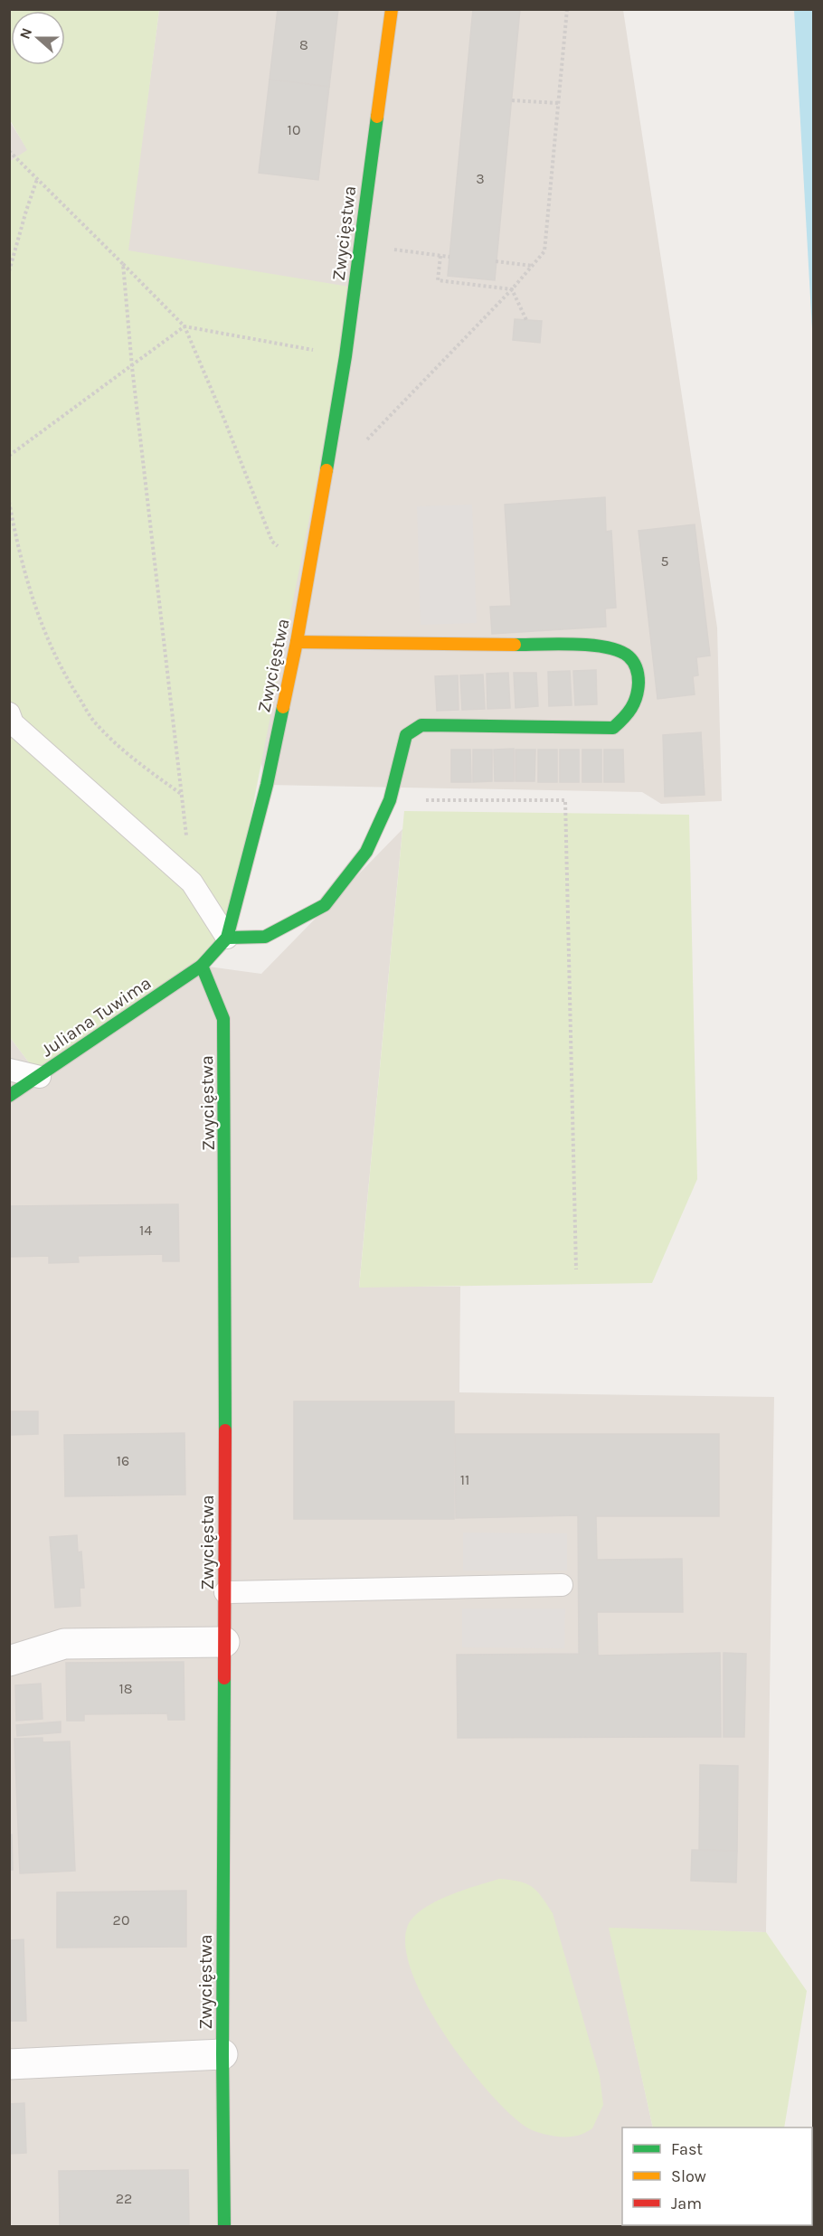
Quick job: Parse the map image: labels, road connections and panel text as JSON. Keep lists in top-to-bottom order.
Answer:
{
  "streets": {
    "street": ["Zwycięstwa", "Juliana Tuwima"]
  },
  "crossings": [
    ["Zwycięstwa", "Juliana Tuwima"]
  ],
  "house_numbers": [
    "8",
    "10",
    "3",
    "5",
    "14",
    "16",
    "11",
    "18",
    "20",
    "22"
  ],
  "legend": ["Fast", "Slow", "Jam"],
  "north": "left"
}
